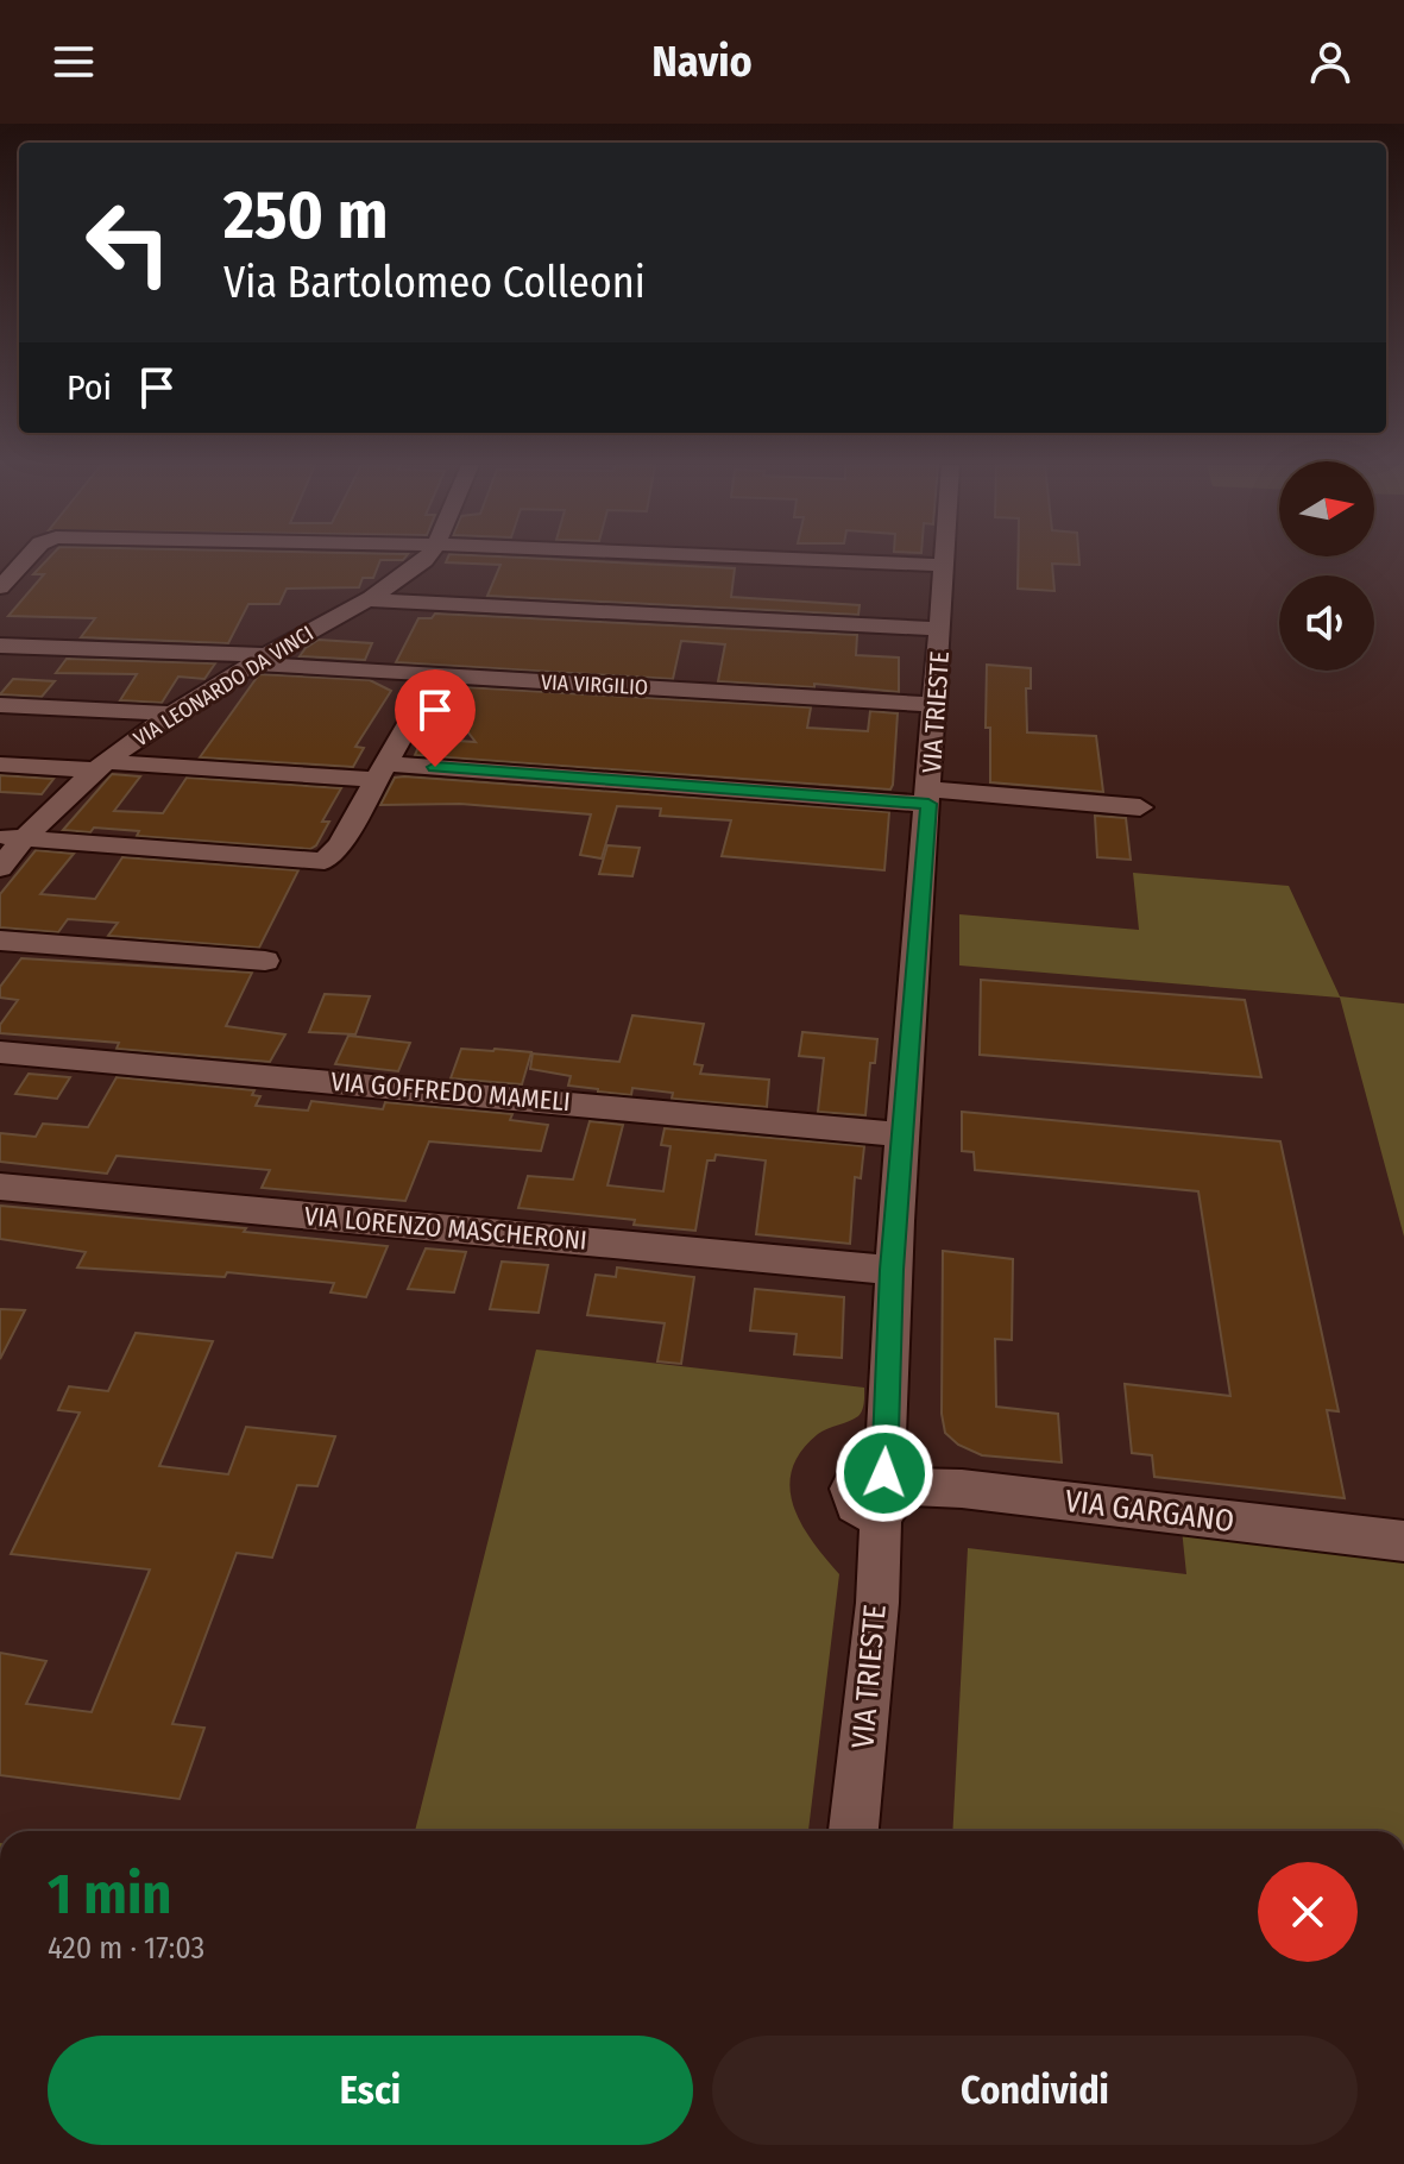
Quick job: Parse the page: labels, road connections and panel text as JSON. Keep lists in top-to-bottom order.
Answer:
{
  "streets": {
    "street": [
      "VIA VIRGILIO",
      "VIA LEONARDO DA VINCI",
      "VIA TRIESTE",
      "VIA GOFFREDO MAMELI",
      "VIA LORENZO MASCHERONI",
      "VIA GARGANO"
    ]
  },
  "crossings": [
    ["VIA VIRGILIO", "VIA LEONARDO DA VINCI"],
    ["VIA VIRGILIO", "VIA TRIESTE"],
    ["VIA TRIESTE", "VIA GOFFREDO MAMELI"],
    ["VIA TRIESTE", "VIA LORENZO MASCHERONI"],
    ["VIA TRIESTE", "VIA GARGANO"]
  ],
  "north": "right",
  "page": {
    "header": "Navio",
    "turn": ["250 m", "Via Bartolomeo Colleoni"],
    "then": "Poi",
    "heading": ["1 min", "420 m · 17:03"],
    "buttons": ["Esci", "Condividi"]
  }
}
